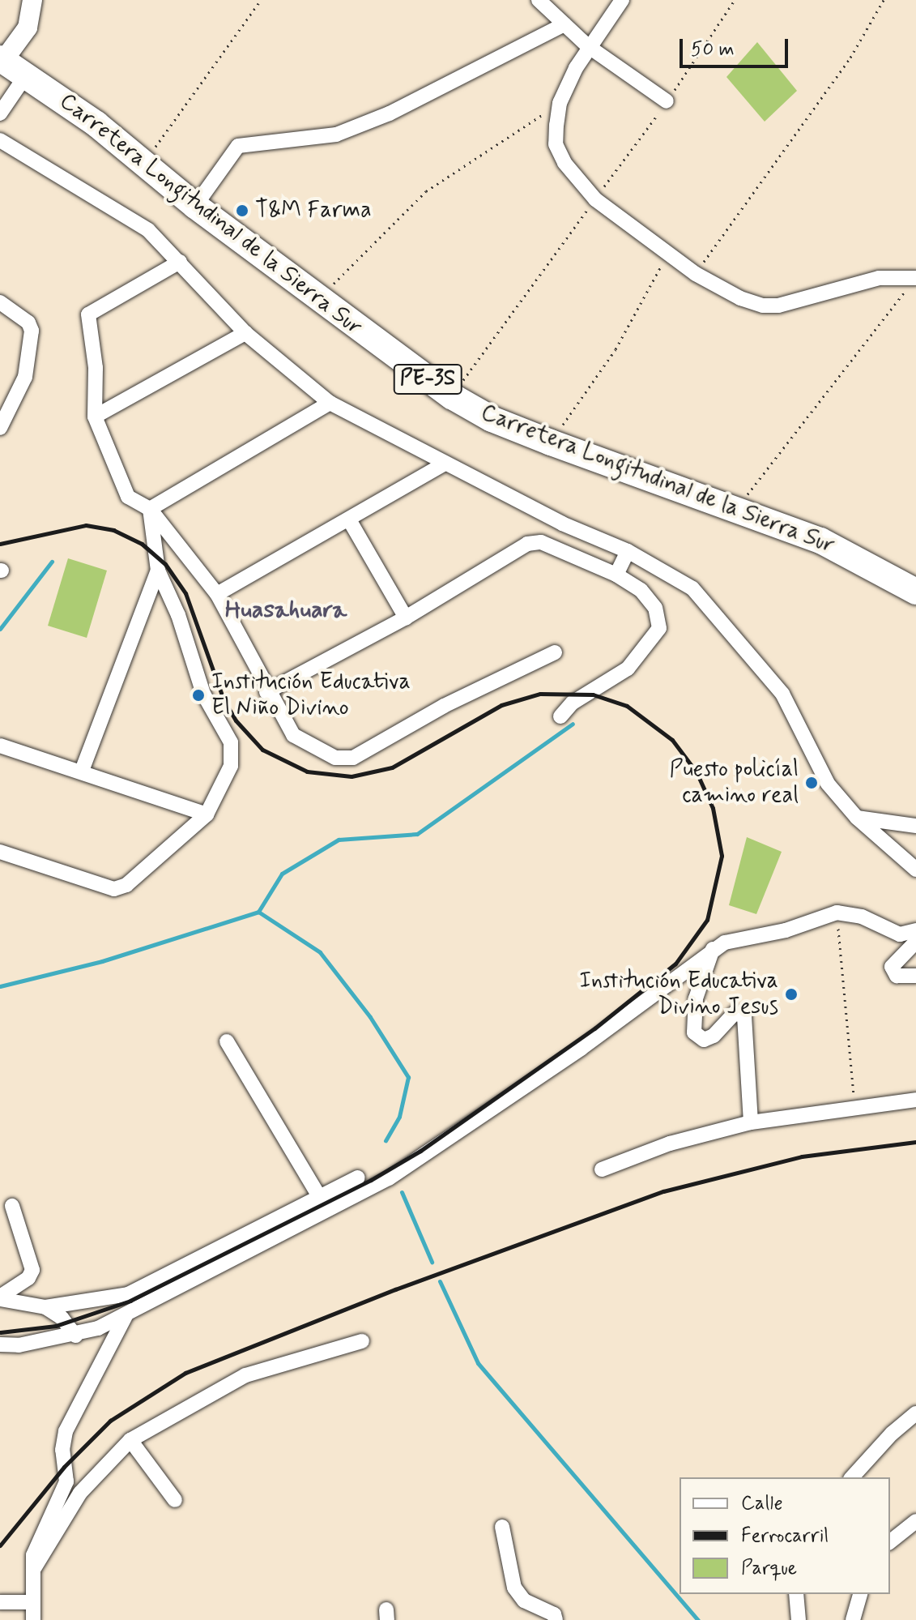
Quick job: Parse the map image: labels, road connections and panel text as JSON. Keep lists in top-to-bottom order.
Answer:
{
  "streets": {
    "highway": ["Carretera Longitudinal de la Sierra Sur", "PE-3S"]
  },
  "districts": ["Huasahuara"],
  "places": [
    "T&M Farma",
    "Institución Educativa El Niño Divino",
    "Puesto policíal camino real",
    "Institución Educativa Divino Jesus"
  ],
  "legend": ["Calle", "Ferrocarril", "Parque"],
  "scale_bar": "50 m"
}
